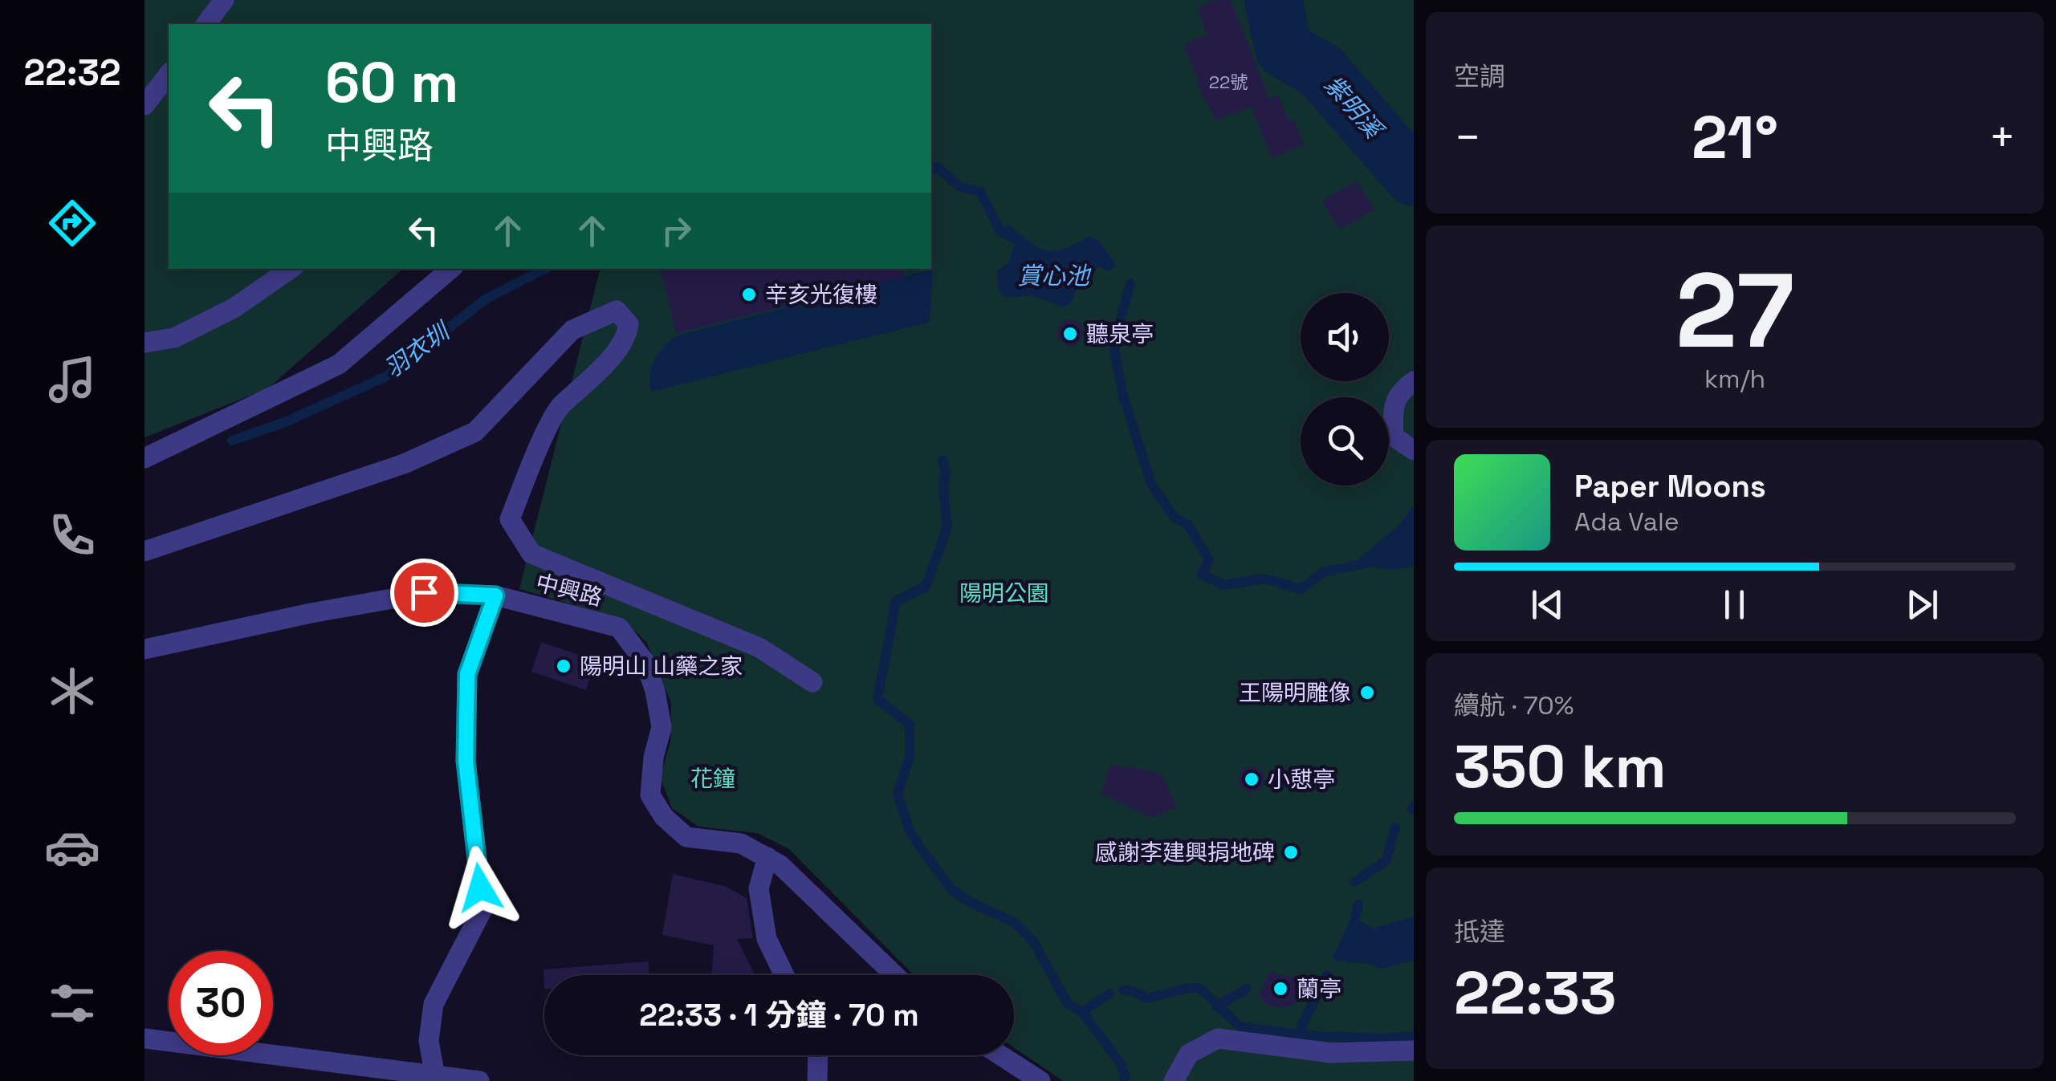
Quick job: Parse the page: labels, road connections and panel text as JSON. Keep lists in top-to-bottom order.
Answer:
{
  "streets": {
    "street": ["中興路"]
  },
  "water": ["紫明溪", "賞心池", "羽衣圳"],
  "parks": ["陽明公園", "花鐘"],
  "places": [
    "辛亥光復樓",
    "聽泉亭",
    "陽明山 山藥之家",
    "王陽明雕像",
    "小憇亭",
    "感謝李建興捐地碑",
    "蘭亭"
  ],
  "house_numbers": ["22號"],
  "page": {
    "tabs": "22:32",
    "tile": [
      "空調",
      ["27", "km/h"],
      ["續航 · 70%", "350 km"],
      ["抵達", "22:33"]
    ],
    "turn": ["60 m", "中興路"],
    "heat": ["−", "21°", "+"],
    "song": ["Paper Moons", "Ada Vale"],
    "limit": "30",
    "trip": "22:33 · 1 分鐘 · 70 m"
  }
}
